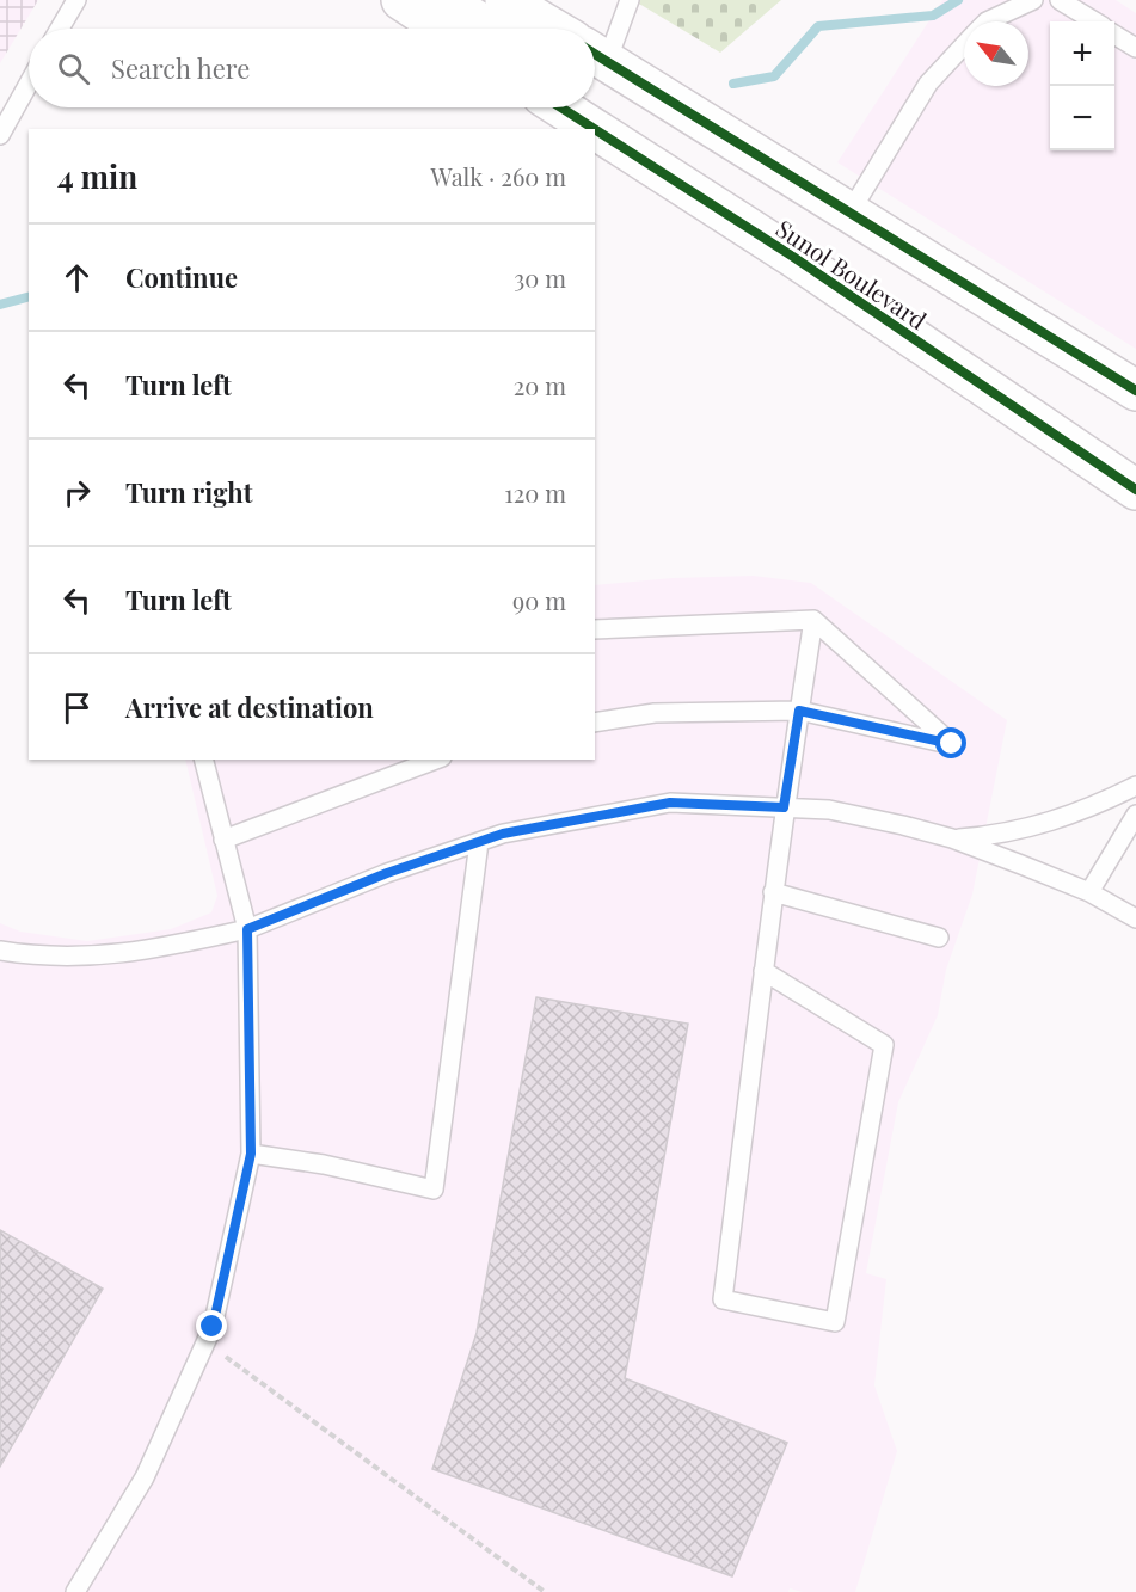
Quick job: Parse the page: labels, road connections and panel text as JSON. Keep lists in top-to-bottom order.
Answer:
{
  "streets": {
    "main road": ["Sunol Boulevard"]
  },
  "north": "top left",
  "page": {
    "map_buttons": ["+", "−"],
    "search": "Search here",
    "heading": ["4 min", "Walk · 260 m"],
    "list": [
      ["Continue", "30 m"],
      ["Turn left", "20 m"],
      ["Turn right", "120 m"],
      ["Turn left", "90 m"],
      "Arrive at destination"
    ]
  }
}
